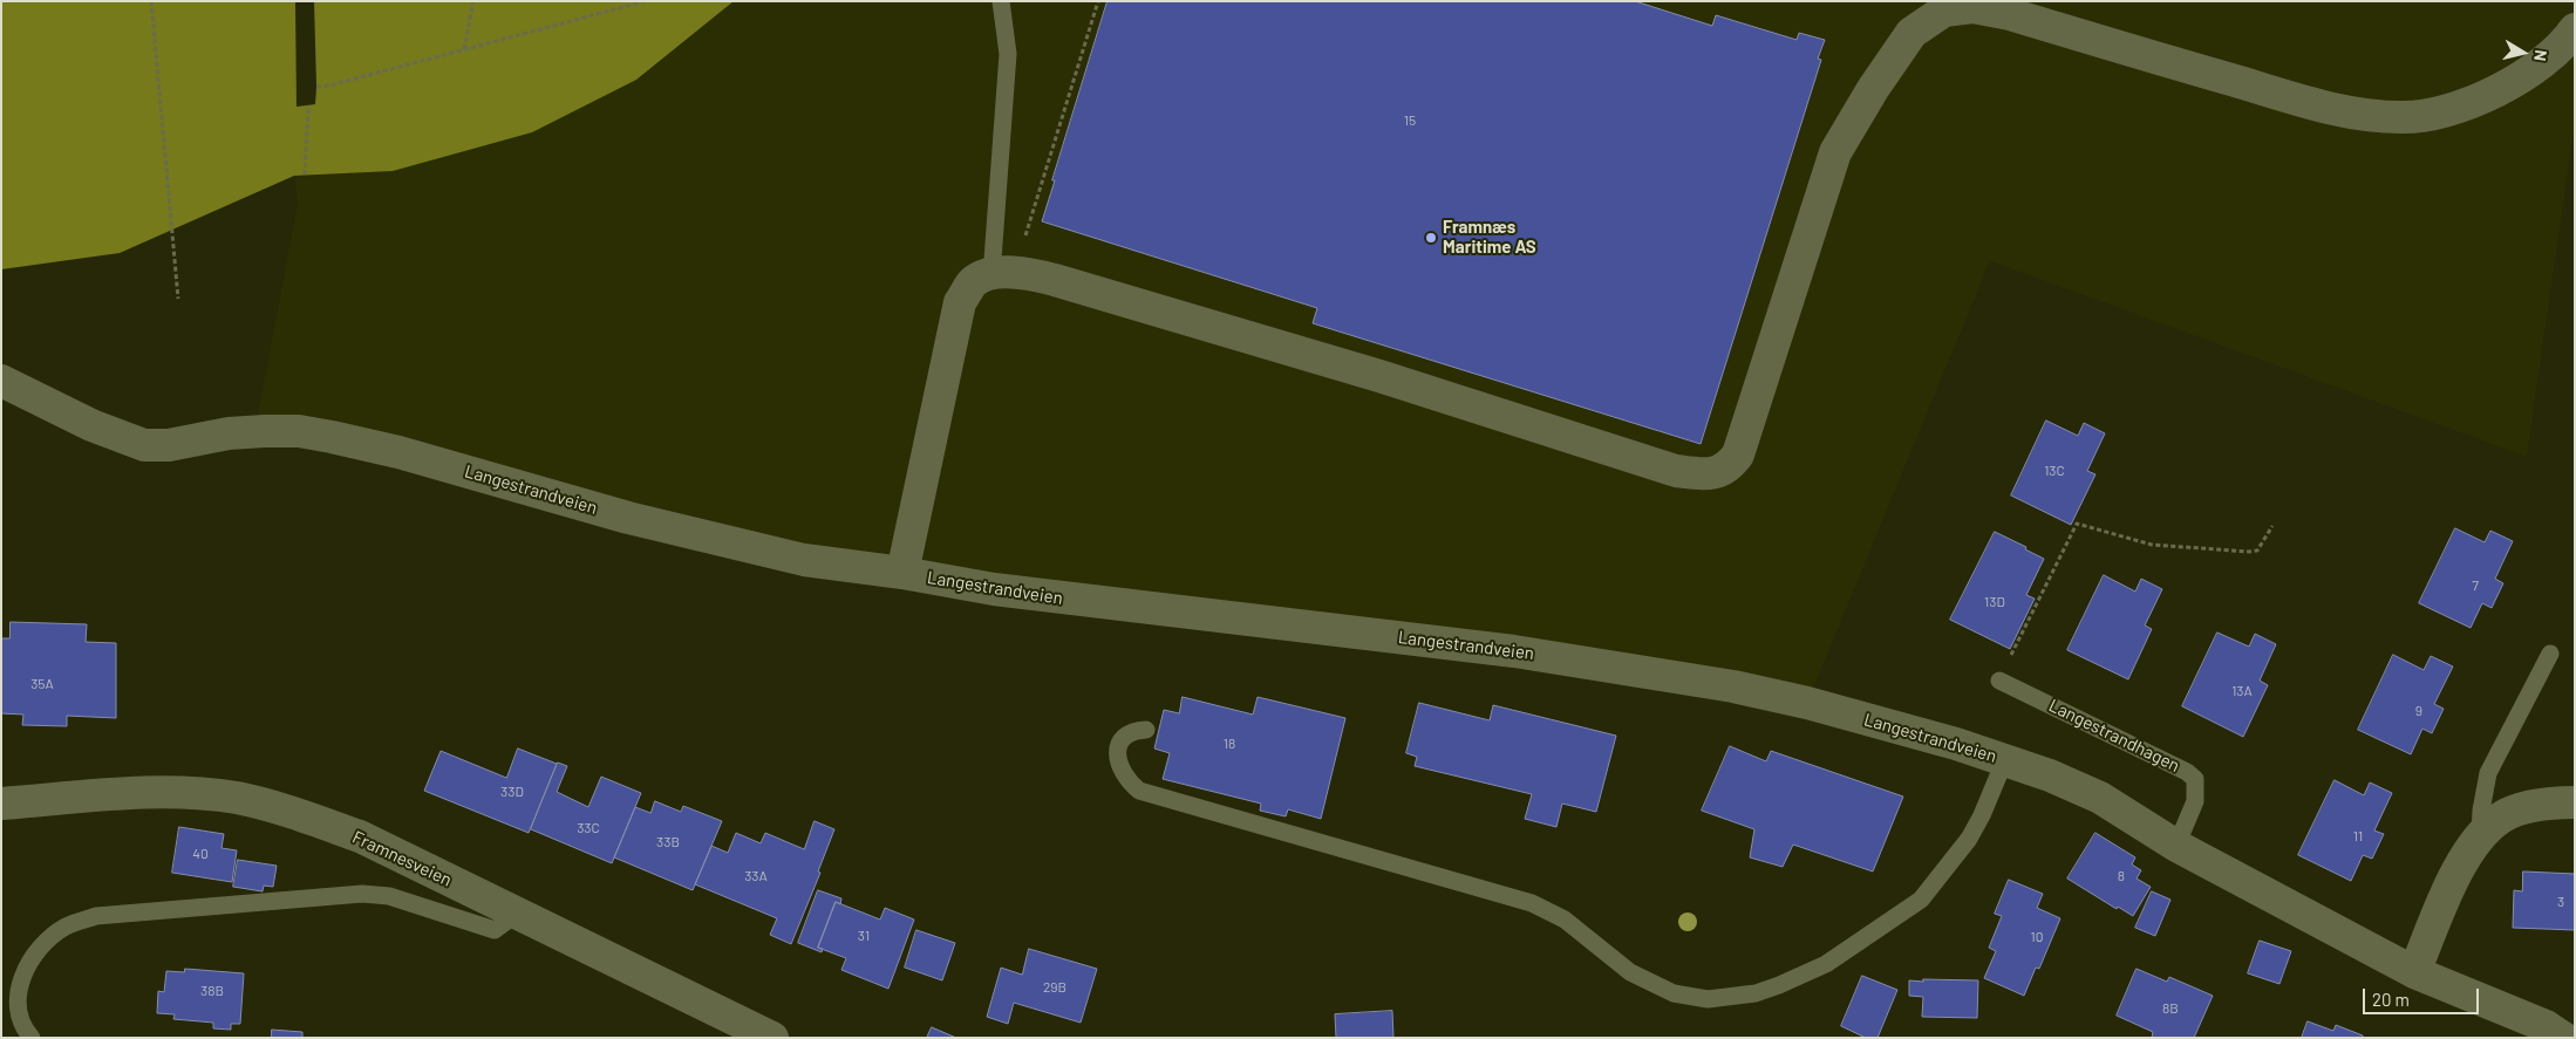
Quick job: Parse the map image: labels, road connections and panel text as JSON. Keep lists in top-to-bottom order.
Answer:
{
  "streets": {
    "street": ["Langestrandveien", "Framnesveien"],
    "lane": ["Langestrandhagen"]
  },
  "crossings": [
    ["Langestrandveien", "Langestrandhagen"]
  ],
  "places": ["Framnæs Maritime AS"],
  "house_numbers": [
    "15",
    "13C",
    "7",
    "13D",
    "35A",
    "13A",
    "9",
    "18",
    "33D",
    "33C",
    "11",
    "33B",
    "40",
    "33A",
    "8",
    "3",
    "31",
    "10",
    "29B",
    "38B",
    "8B"
  ],
  "scale_bar": "20 m",
  "north": "right"
}
